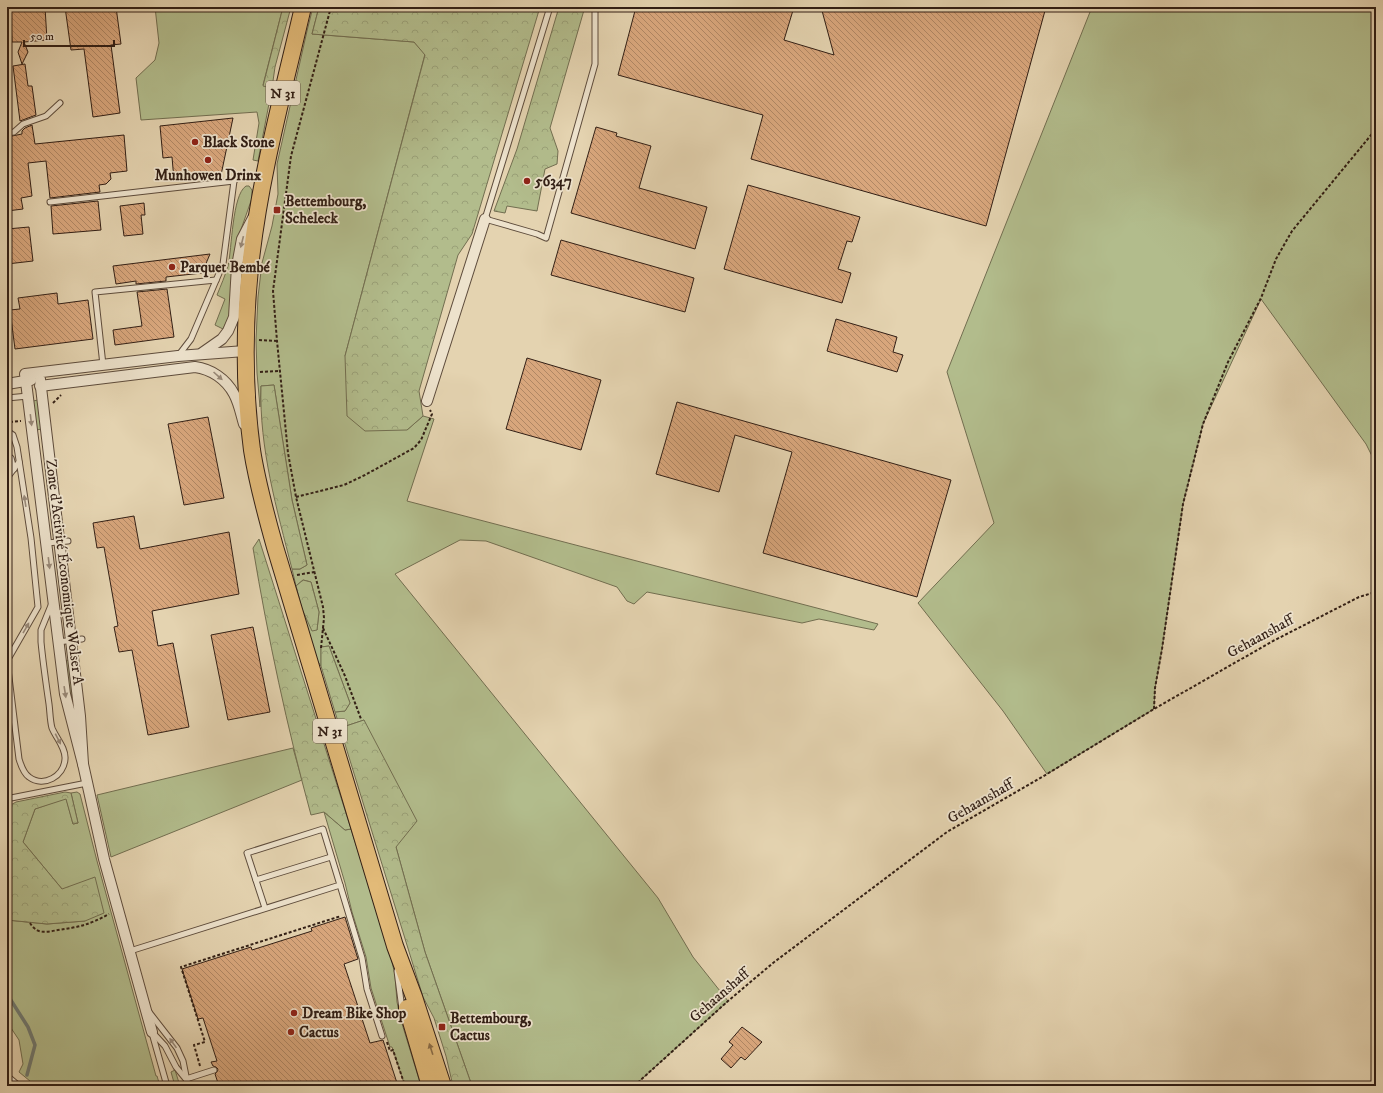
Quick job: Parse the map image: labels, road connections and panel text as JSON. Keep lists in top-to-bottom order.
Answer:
{
  "streets": {
    "main road": ["N 31"],
    "street": ["Zone d'Activité Économique Wolser A"],
    "path": ["Gehaanshaff"]
  },
  "places": {
    "other": [
      "Black Stone",
      "Munhowen Drinx",
      "56347",
      "Parquet Bembé",
      "Dream Bike Shop",
      "Cactus"
    ],
    "transit": ["Bettembourg, Scheleck", "Bettembourg, Cactus"]
  },
  "scale_bar": "50 m"
}
